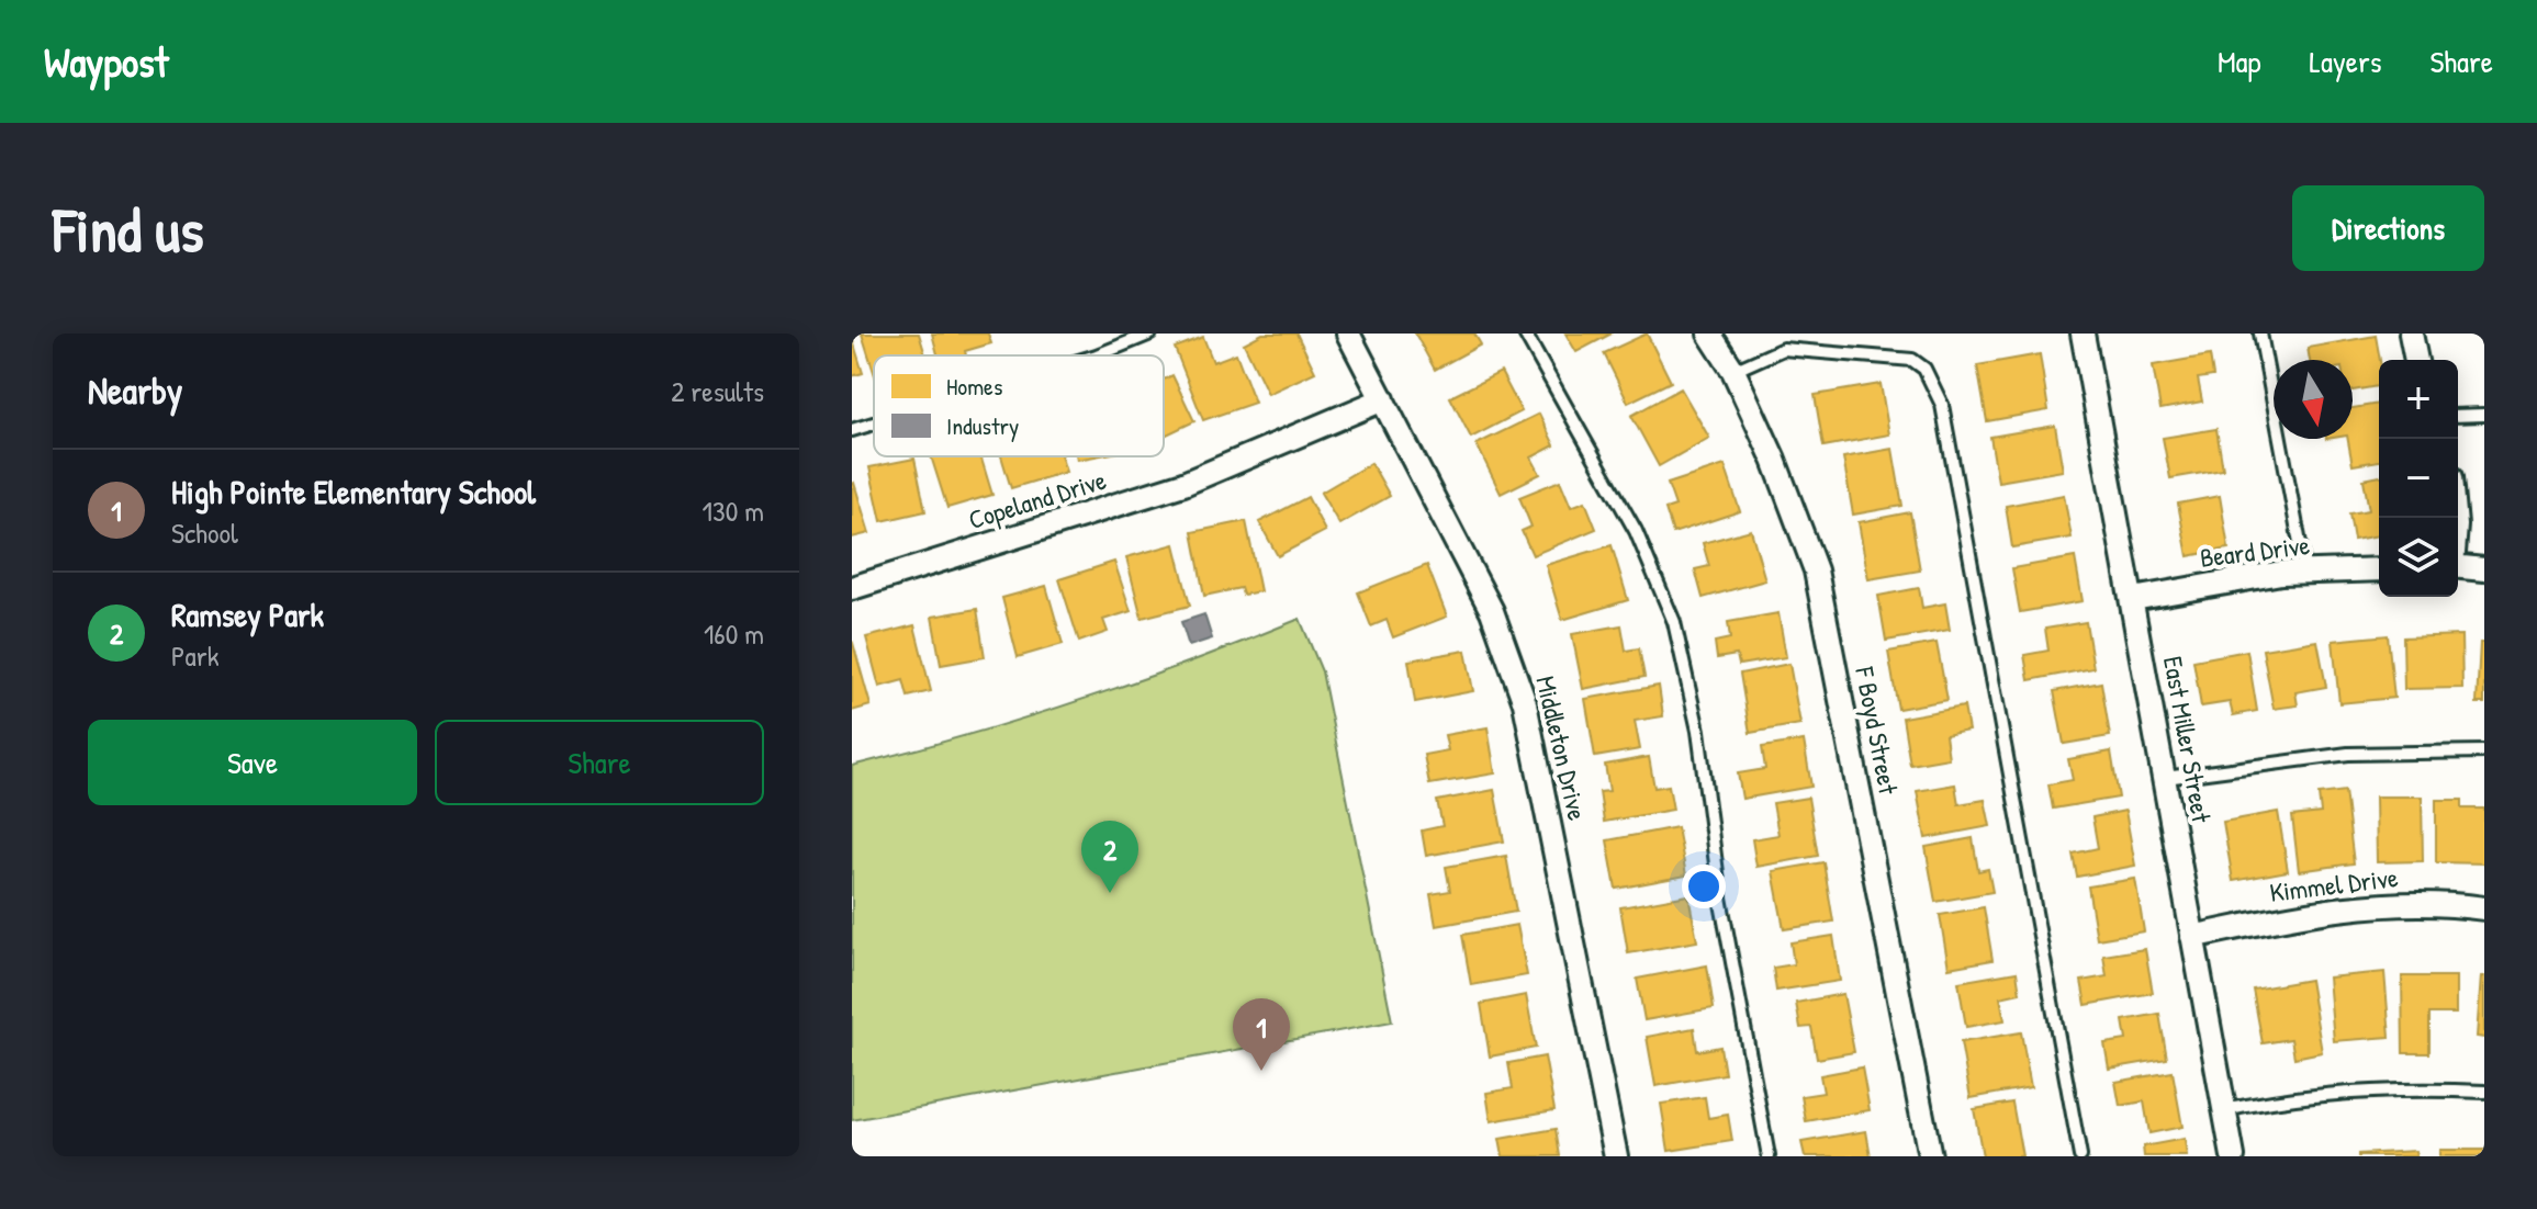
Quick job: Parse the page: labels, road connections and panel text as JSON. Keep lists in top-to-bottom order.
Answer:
{
  "streets": {
    "street": [
      "Copeland Drive",
      "Beard Drive",
      "F Boyd Street",
      "East Miller Street",
      "Middleton Drive",
      "Kimmel Drive"
    ]
  },
  "crossings": [
    ["Copeland Drive", "Middleton Drive"],
    ["Beard Drive", "East Miller Street"],
    ["East Miller Street", "Kimmel Drive"]
  ],
  "legend": ["Homes", "Industry"],
  "north": "bottom",
  "page": {
    "header": "Waypost",
    "nav": ["Map", "Layers", "Share"],
    "buttons": [
      "Directions",
      ["Save", "Share"]
    ],
    "title": "Find us",
    "heading": ["Nearby", "2 results"],
    "map_buttons": ["+", "−"],
    "list": [
      {
        "mark": "1",
        "name": "High Pointe Elementary School",
        "note": "School",
        "value": "130 m"
      },
      {
        "mark": "2",
        "name": "Ramsey Park",
        "note": "Park",
        "value": "160 m"
      }
    ],
    "pins": ["2", "1"]
  }
}
